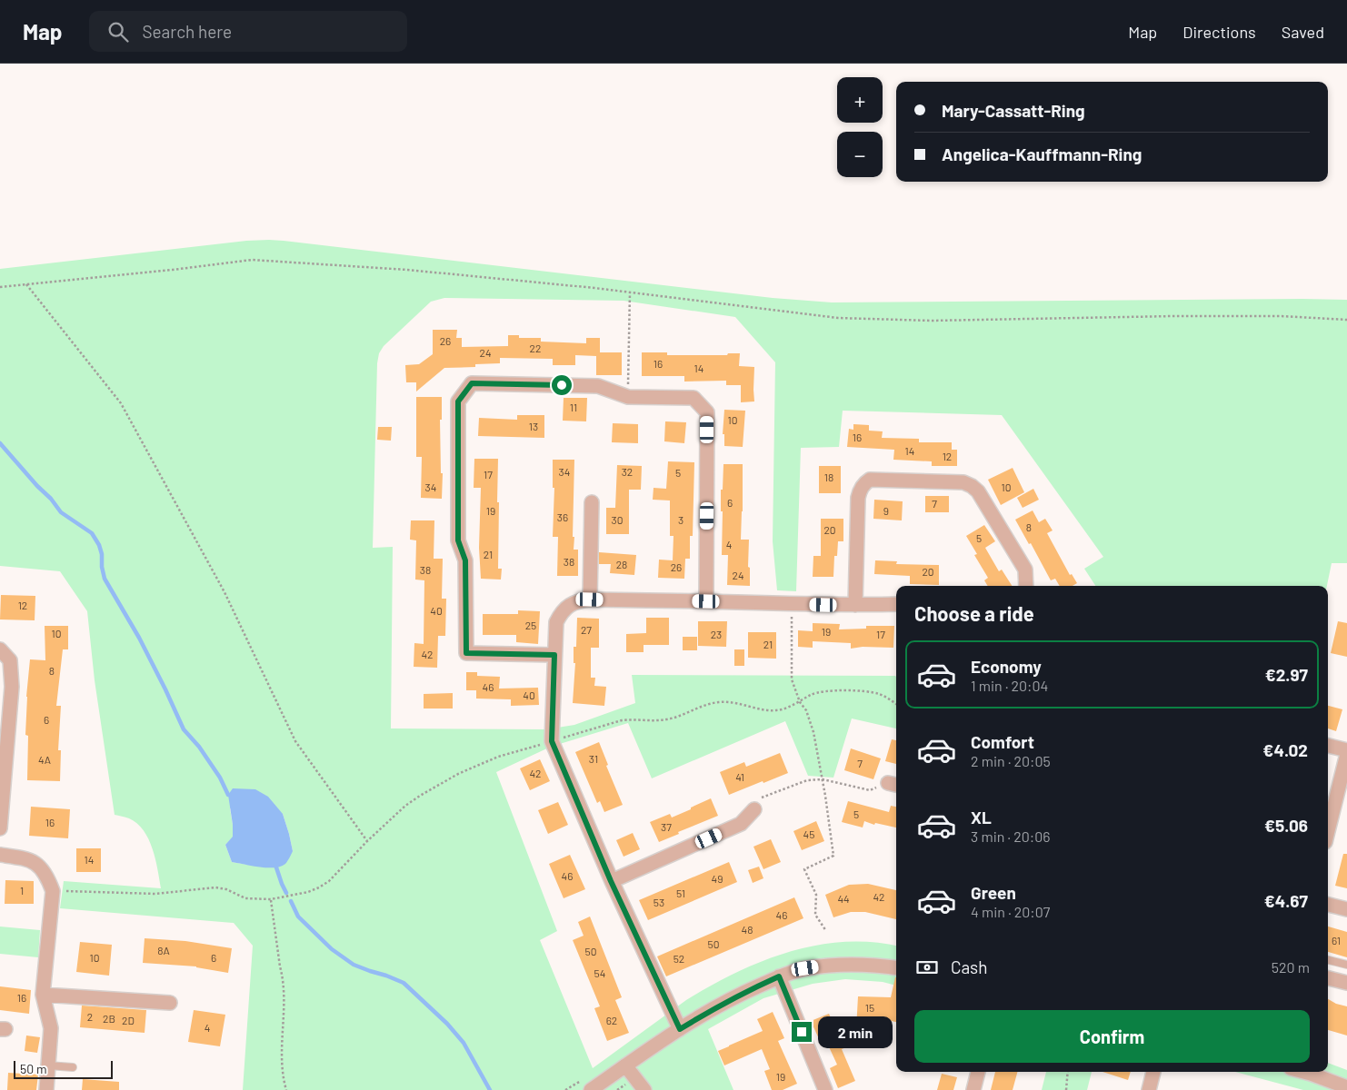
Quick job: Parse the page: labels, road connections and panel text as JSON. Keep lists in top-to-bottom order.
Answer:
{
  "house_numbers": [
    "26",
    "22",
    "24",
    "16",
    "14",
    "11",
    "10",
    "13",
    "16",
    "14",
    "12",
    "34",
    "32",
    "5",
    "17",
    "18",
    "34",
    "10",
    "6",
    "7",
    "19",
    "9",
    "36",
    "30",
    "3",
    "8",
    "20",
    "5",
    "4",
    "21",
    "38",
    "28",
    "26",
    "38",
    "20",
    "24",
    "12",
    "40",
    "25",
    "27",
    "19",
    "10",
    "23",
    "17",
    "21",
    "42",
    "8",
    "46",
    "40",
    "6",
    "31",
    "4A",
    "7",
    "42",
    "41",
    "5",
    "16",
    "37",
    "45",
    "14",
    "46",
    "49",
    "1",
    "51",
    "42",
    "44",
    "53",
    "46",
    "48",
    "61",
    "50",
    "8A",
    "50",
    "10",
    "6",
    "52",
    "54",
    "16",
    "15",
    "2",
    "2B",
    "2D",
    "62",
    "4",
    "19"
  ],
  "scale_bar": "50 m",
  "page": {
    "header": "Map",
    "search": "Search here",
    "nav": ["Map", "Directions", "Saved"],
    "map_buttons": ["+", "−"],
    "banner": ["Mary-Cassatt-Ring", "Angelica-Kauffmann-Ring"],
    "heading": "Choose a ride",
    "list": [
      {
        "name": "Economy",
        "note": "1 min · 20:04",
        "value": "€2.97"
      },
      {
        "name": "Comfort",
        "note": "2 min · 20:05",
        "value": "€4.02"
      },
      {
        "name": "XL",
        "note": "3 min · 20:06",
        "value": "€5.06"
      },
      {
        "name": "Green",
        "note": "4 min · 20:07",
        "value": "€4.67"
      }
    ],
    "pay": ["Cash", "520 m"],
    "buttons": "Confirm",
    "bubble": "2 min",
    "scale": "50 m"
  }
}
